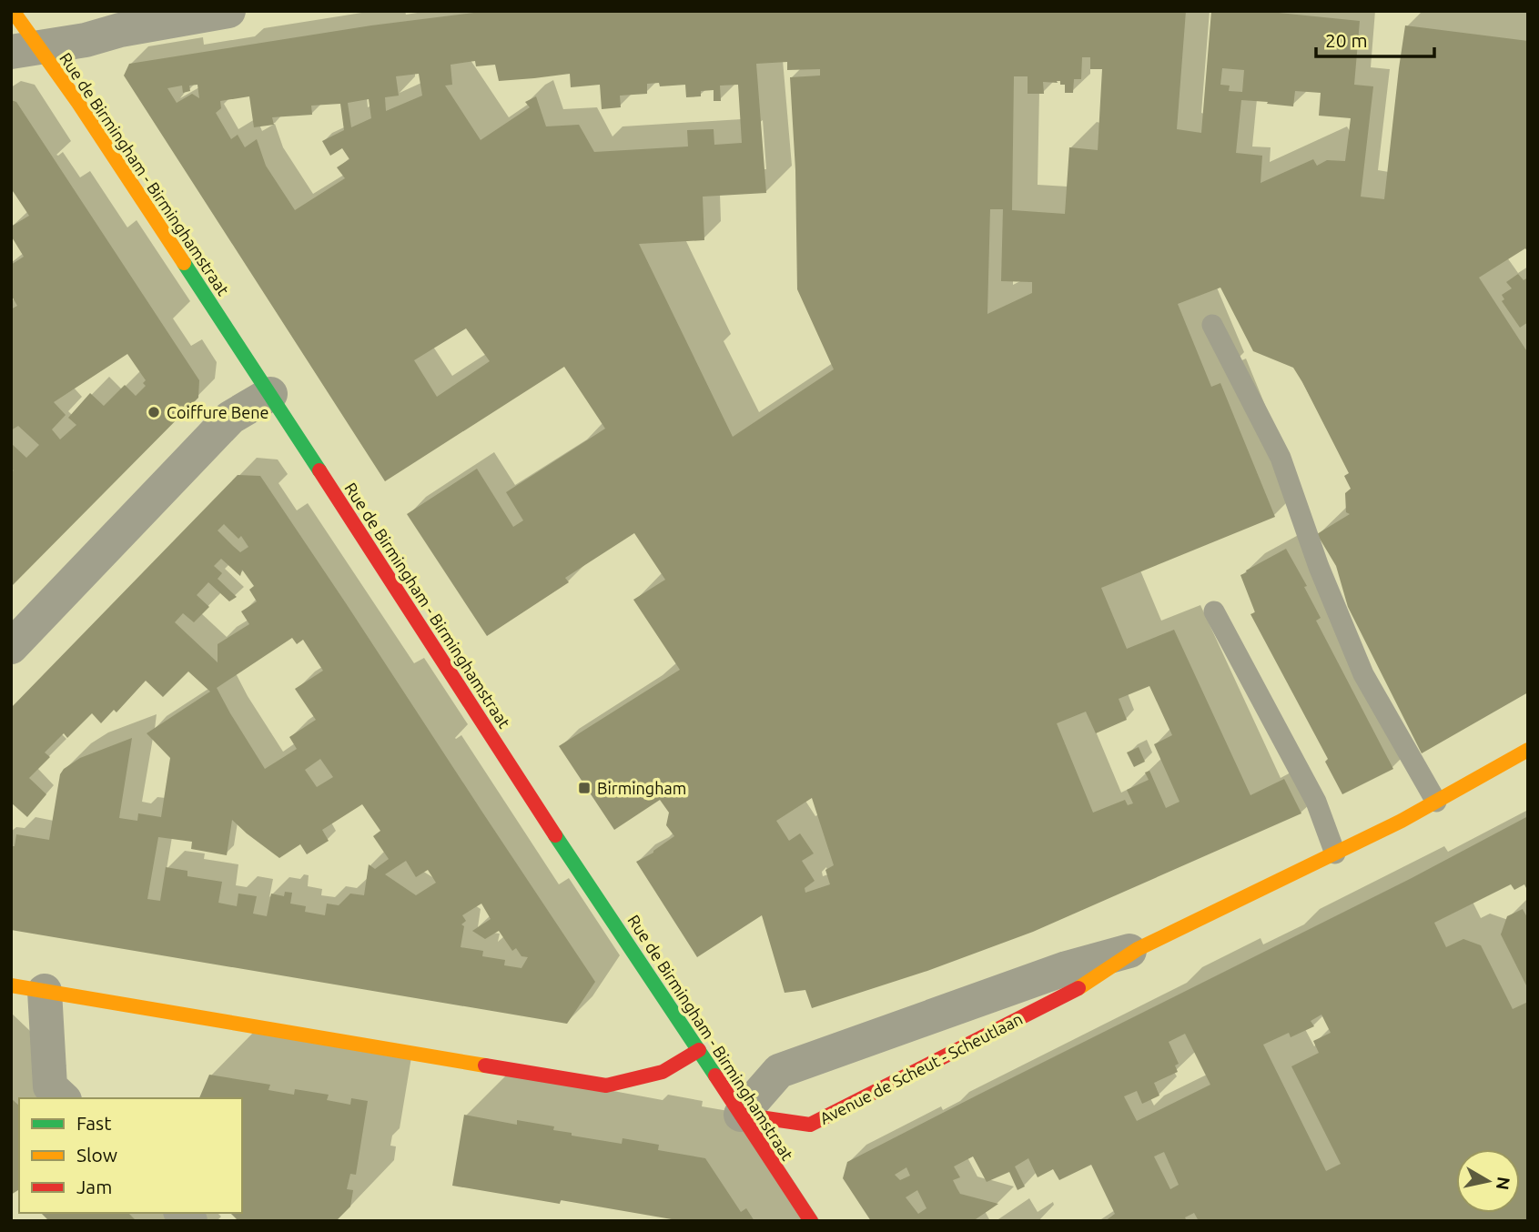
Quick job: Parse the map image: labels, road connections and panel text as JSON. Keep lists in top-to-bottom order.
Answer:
{
  "streets": {
    "street": ["Rue de Birmingham - Birminghamstraat", "Avenue de Scheut - Scheutlaan"]
  },
  "crossings": [
    ["Rue de Birmingham - Birminghamstraat", "Avenue de Scheut - Scheutlaan"]
  ],
  "places": {
    "other": ["Coiffure Bene"],
    "transit": ["Birmingham"]
  },
  "legend": ["Fast", "Slow", "Jam"],
  "scale_bar": "20 m",
  "north": "right"
}
